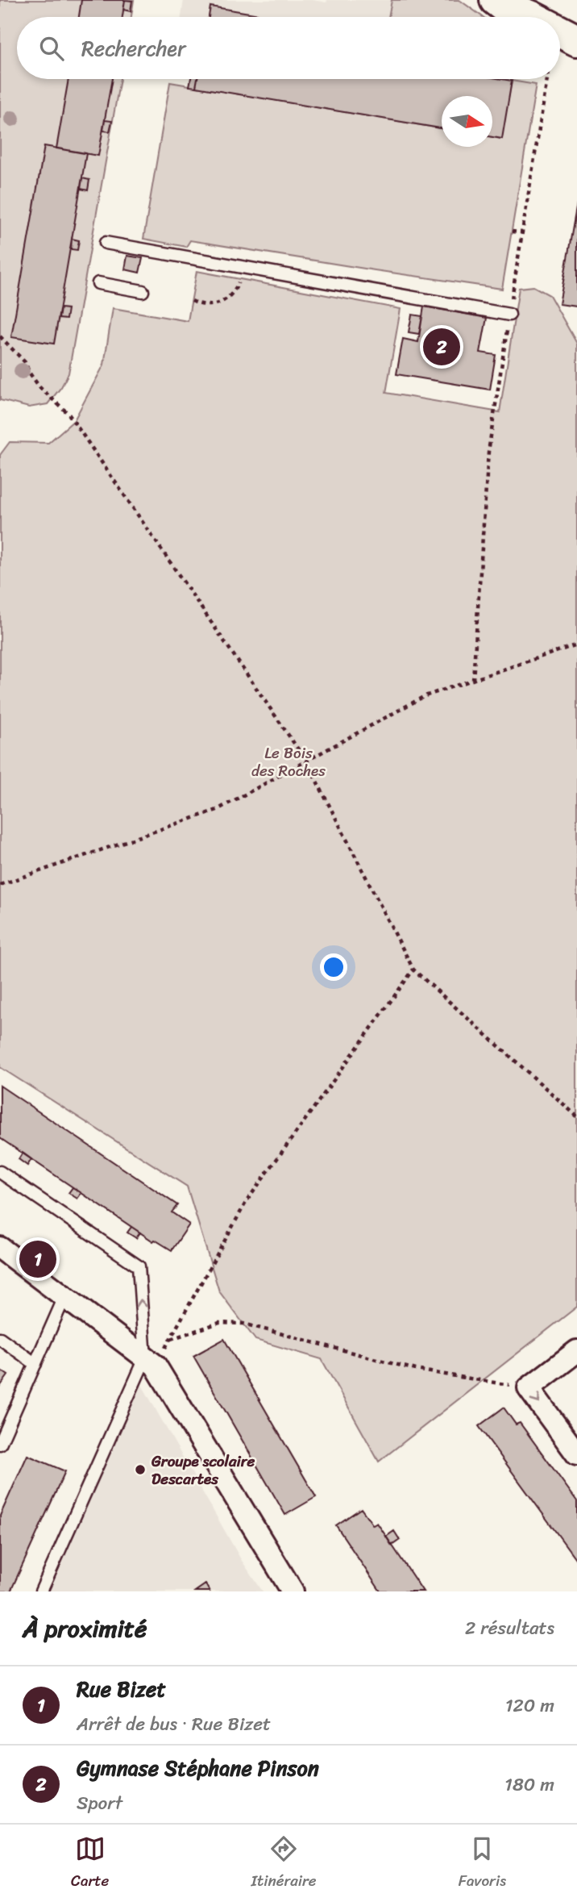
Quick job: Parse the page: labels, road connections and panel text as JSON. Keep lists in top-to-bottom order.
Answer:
{
  "parks": ["Le Bois des Roches"],
  "places": ["Groupe scolaire Descartes"],
  "north": "right",
  "page": {
    "search": "Rechercher",
    "pins": ["2", "1"],
    "heading": ["À proximité", "2 résultats"],
    "list": [
      {
        "mark": "1",
        "name": "Rue Bizet",
        "note": "Arrêt de bus · Rue Bizet",
        "value": "120 m"
      },
      {
        "mark": "2",
        "name": "Gymnase Stéphane Pinson",
        "note": "Sport",
        "value": "180 m"
      }
    ],
    "nav": ["Carte", "Itinéraire", "Favoris"]
  }
}
